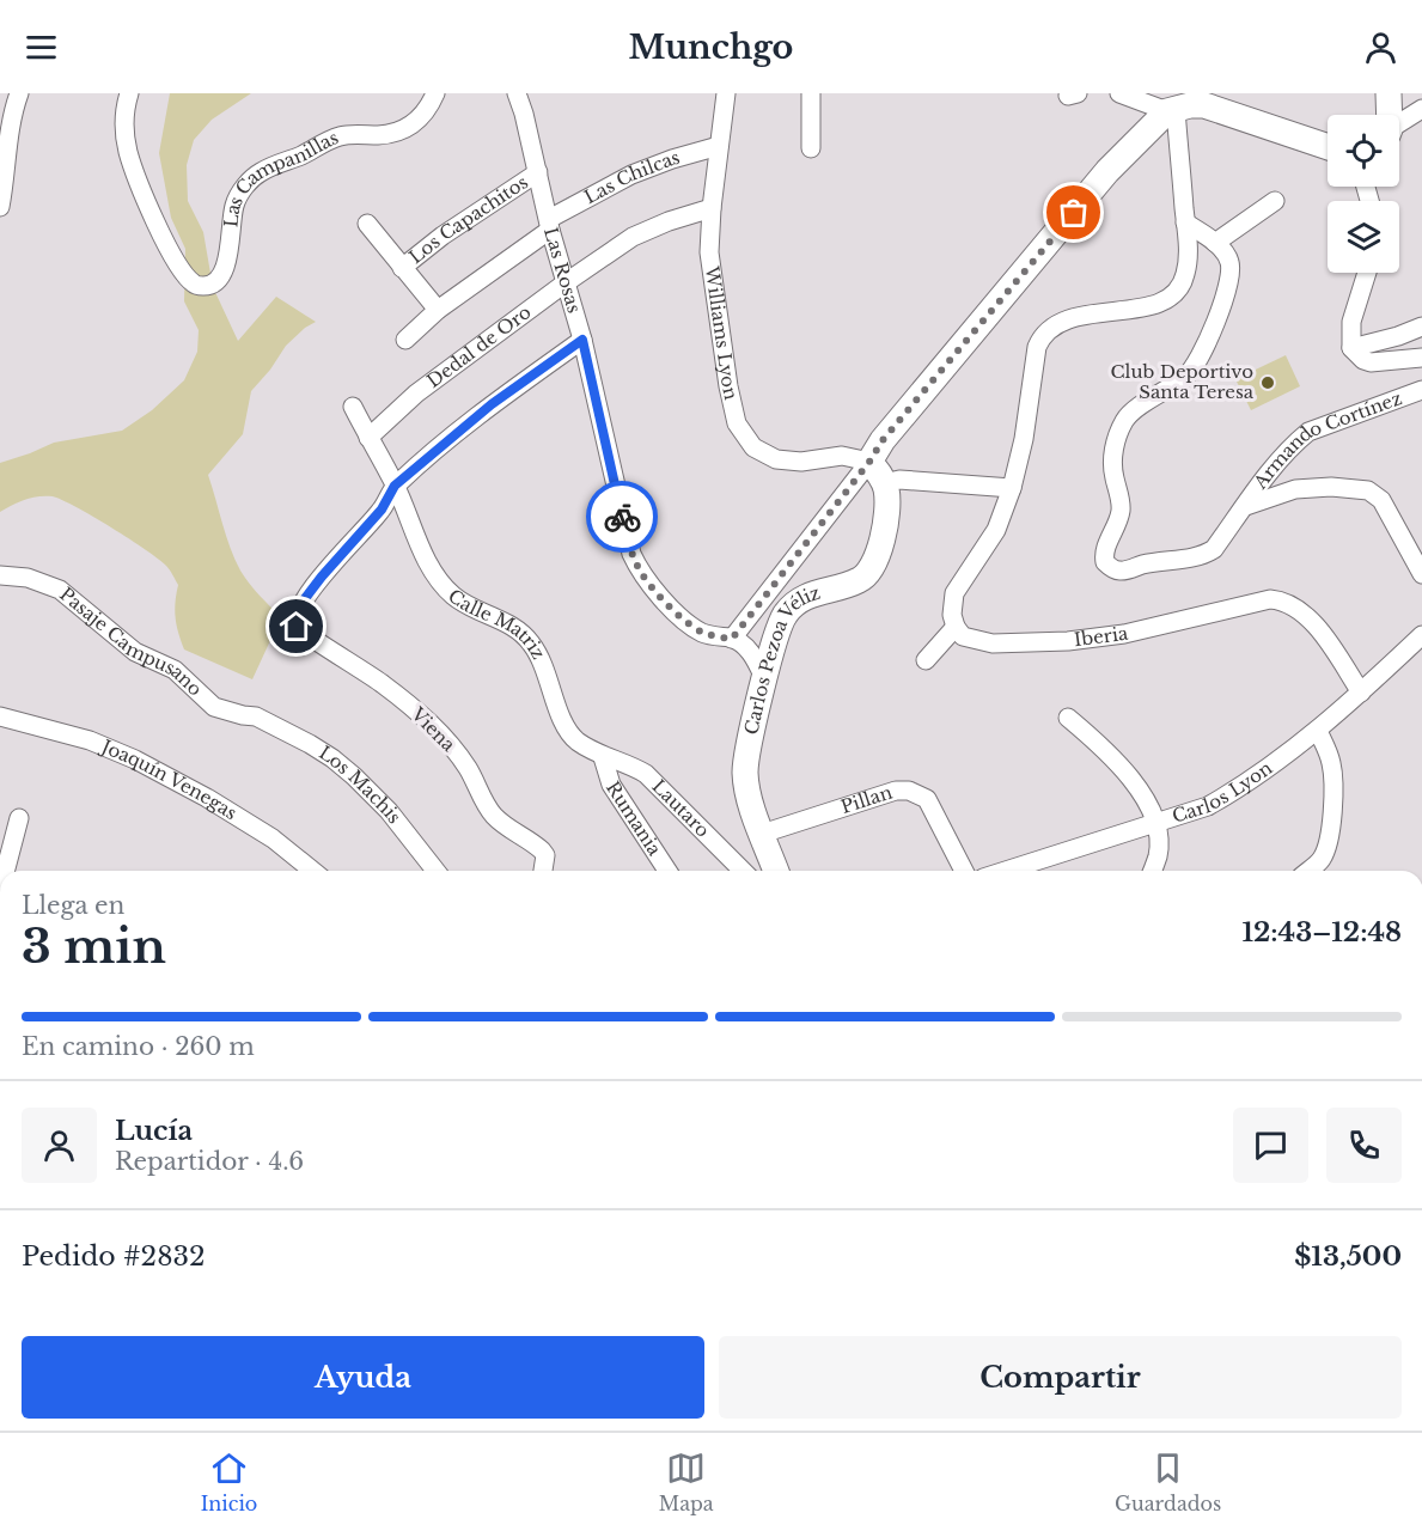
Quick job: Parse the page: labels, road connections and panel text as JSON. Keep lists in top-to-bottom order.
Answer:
{
  "streets": {
    "main road": ["Carlos Pezoa Véliz"],
    "street": [
      "Las Chilcas",
      "Las Campanillas",
      "Los Capachitos",
      "Las Rosas",
      "Williams Lyon",
      "Dedal de Oro",
      "Armando Cortínez",
      "Calle Matriz",
      "Iberia",
      "Pasaje Campusano",
      "Viena",
      "Joaquín Venegas",
      "Los Machis",
      "Carlos Lyon",
      "Pillan",
      "Lautaro",
      "Rumania"
    ]
  },
  "crossings": [
    ["Las Chilcas", "Las Rosas"],
    ["Las Chilcas", "Williams Lyon"],
    ["Los Capachitos", "Las Rosas"],
    ["Las Rosas", "Dedal de Oro"],
    ["Las Rosas", "Carlos Pezoa Véliz"],
    ["Williams Lyon", "Dedal de Oro"],
    ["Calle Matriz", "Viena"],
    ["Calle Matriz", "Lautaro"],
    ["Calle Matriz", "Rumania"],
    ["Iberia", "Carlos Lyon"],
    ["Pasaje Campusano", "Los Machis"],
    ["Carlos Pezoa Véliz", "Pillan"],
    ["Lautaro", "Rumania"]
  ],
  "places": ["Club Deportivo Santa Teresa"],
  "page": {
    "header": "Munchgo",
    "heading": ["3 min", "Llega en", "12:43–12:48"],
    "panel": [
      "Lucía",
      "Repartidor · 4.6",
      "Pedido #2832",
      "$13,500"
    ],
    "bar": "En camino · 260 m",
    "buttons": ["Ayuda", "Compartir"],
    "tabs": ["Inicio", "Mapa", "Guardados"]
  }
}
